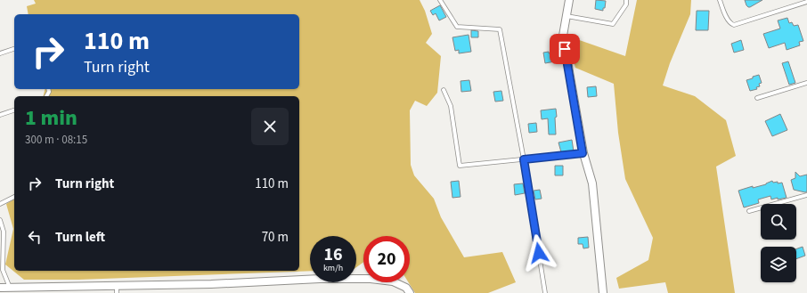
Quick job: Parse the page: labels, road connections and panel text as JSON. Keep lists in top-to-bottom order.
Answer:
{
  "page": {
    "turn": ["110 m", "Turn right"],
    "heading": ["1 min", "300 m · 08:15"],
    "list": [
      {
        "name": "Turn right",
        "value": "110 m"
      },
      {
        "name": "Turn left",
        "value": "70 m"
      }
    ],
    "speed": "16 km/h",
    "limit": "20"
  }
}
